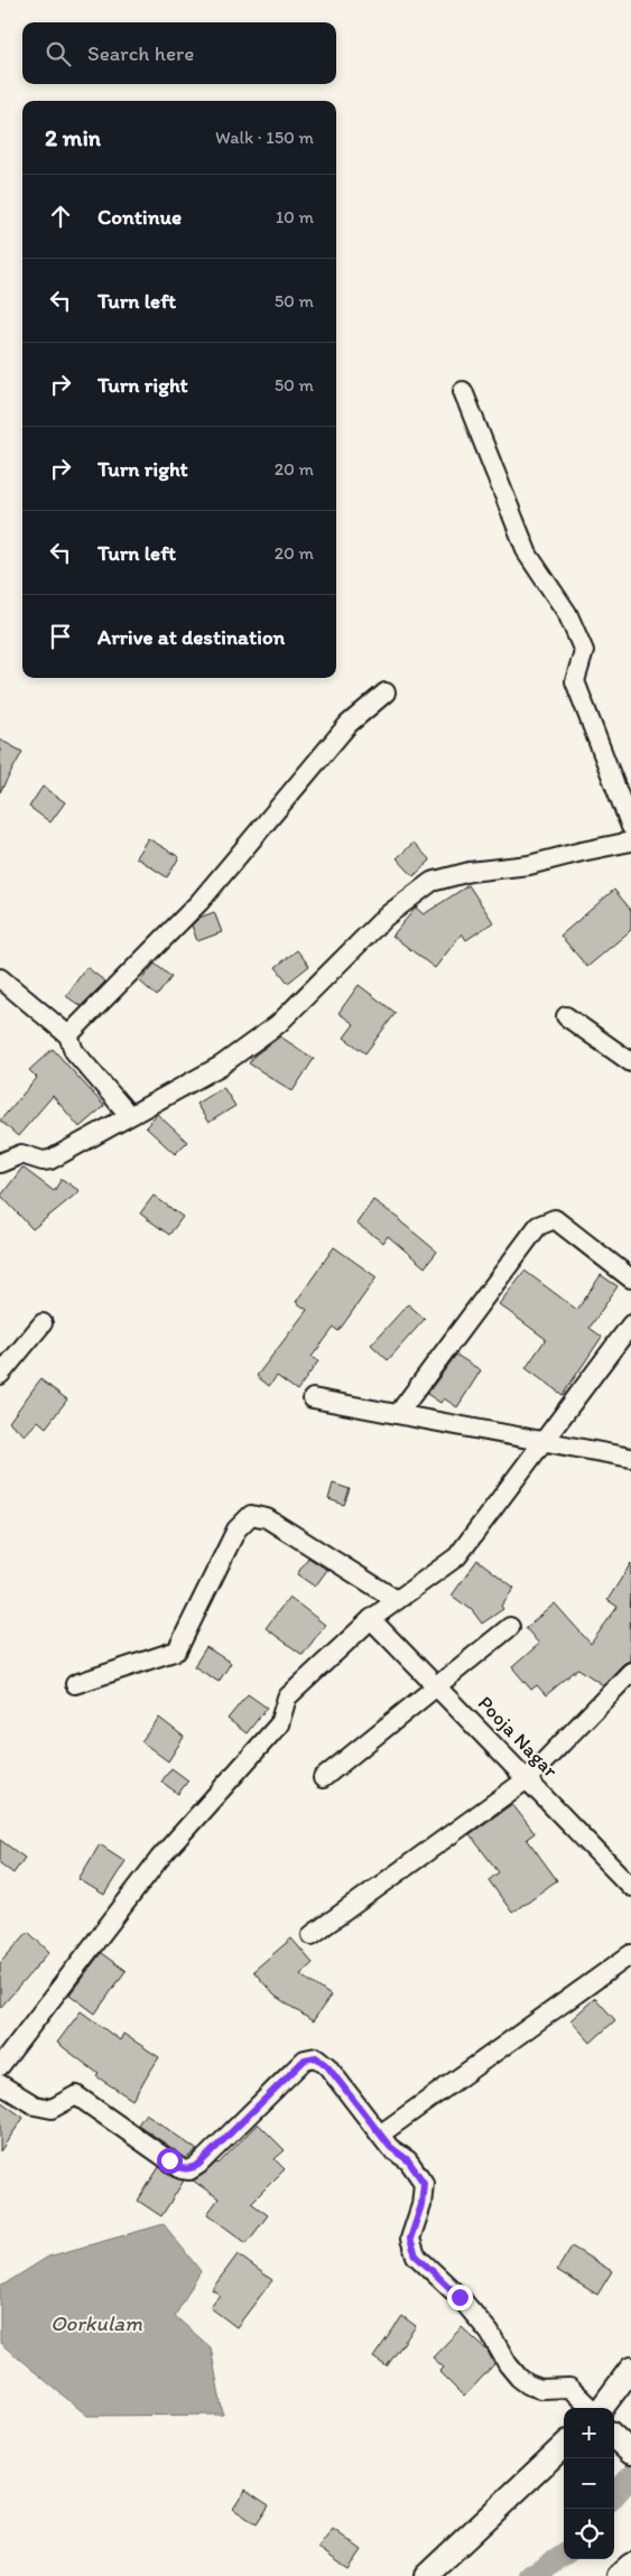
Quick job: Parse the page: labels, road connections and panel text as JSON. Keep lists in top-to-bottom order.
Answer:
{
  "streets": {
    "street": ["Pooja Nagar"]
  },
  "water": ["Oorkulam"],
  "page": {
    "search": "Search here",
    "heading": ["2 min", "Walk · 150 m"],
    "list": [
      ["Continue", "10 m"],
      ["Turn left", "50 m"],
      ["Turn right", "50 m"],
      ["Turn right", "20 m"],
      ["Turn left", "20 m"],
      "Arrive at destination"
    ],
    "map_buttons": ["+", "−"]
  }
}
